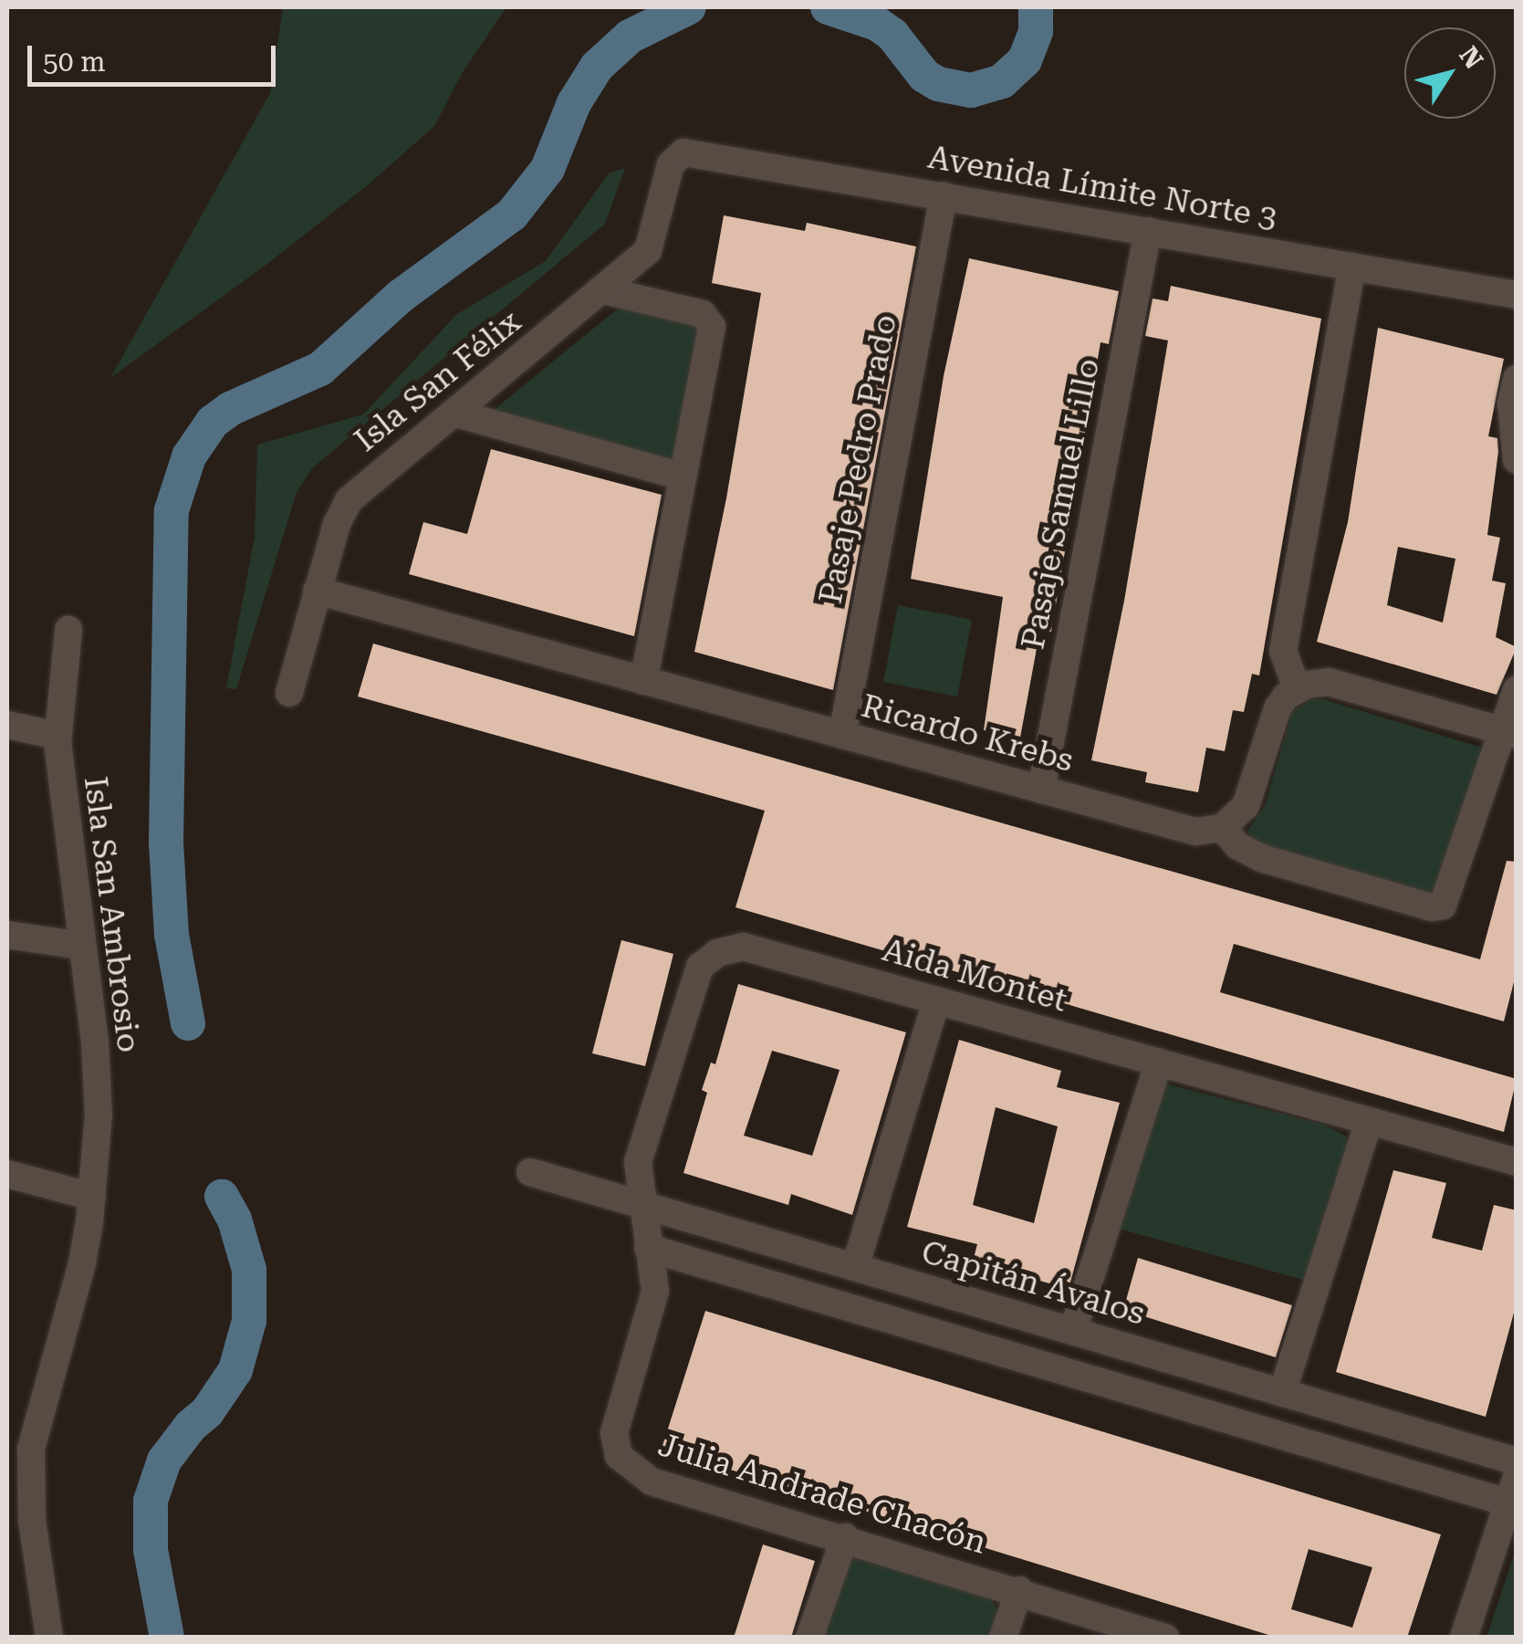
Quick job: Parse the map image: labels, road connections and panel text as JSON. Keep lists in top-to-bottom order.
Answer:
{
  "streets": {
    "street": [
      "Avenida Límite Norte 3",
      "Isla San Félix",
      "Pasaje Pedro Prado",
      "Pasaje Samuel Lillo",
      "Ricardo Krebs",
      "Isla San Ambrosio",
      "Aida Montet",
      "Capitán Ávalos",
      "Julia Andrade Chacón"
    ]
  },
  "crossings": [
    ["Avenida Límite Norte 3", "Isla San Félix"],
    ["Avenida Límite Norte 3", "Pasaje Pedro Prado"],
    ["Avenida Límite Norte 3", "Pasaje Samuel Lillo"],
    ["Isla San Félix", "Ricardo Krebs"],
    ["Pasaje Pedro Prado", "Ricardo Krebs"],
    ["Pasaje Samuel Lillo", "Ricardo Krebs"],
    ["Aida Montet", "Capitán Ávalos"],
    ["Aida Montet", "Julia Andrade Chacón"]
  ],
  "scale_bar": "50 m",
  "north": "top right"
}
